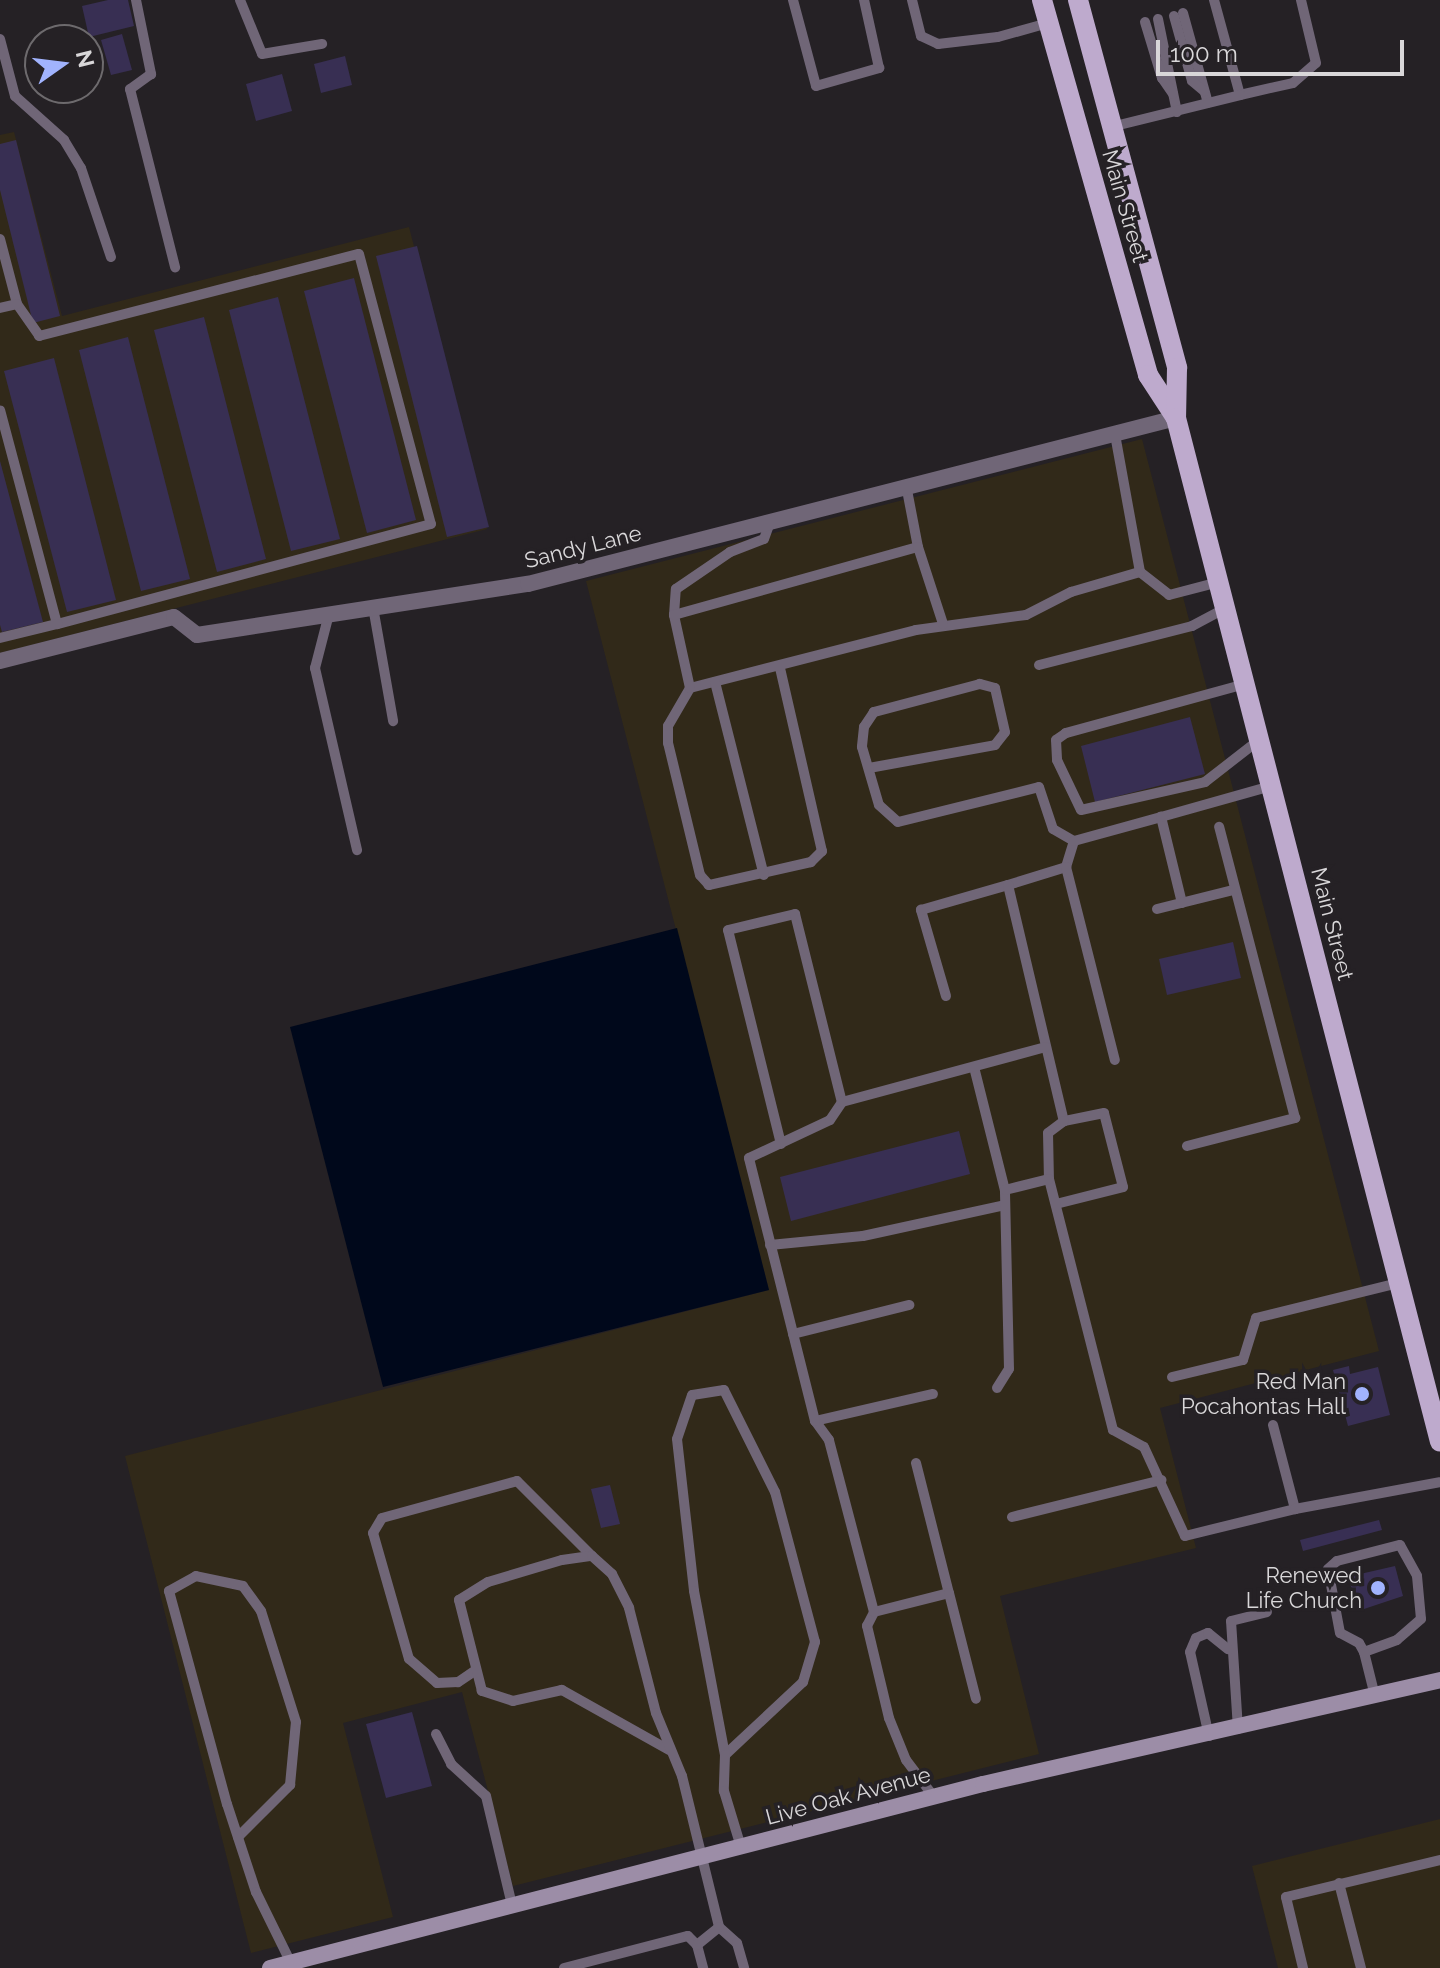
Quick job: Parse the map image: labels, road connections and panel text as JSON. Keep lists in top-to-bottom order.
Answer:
{
  "streets": {
    "main road": ["Main Street"],
    "street": ["Sandy Lane", "Live Oak Avenue"]
  },
  "crossings": [
    ["Main Street", "Sandy Lane"]
  ],
  "places": ["Red Man Pocahontas Hall", "Renewed Life Church"],
  "scale_bar": "100 m",
  "north": "right"
}
